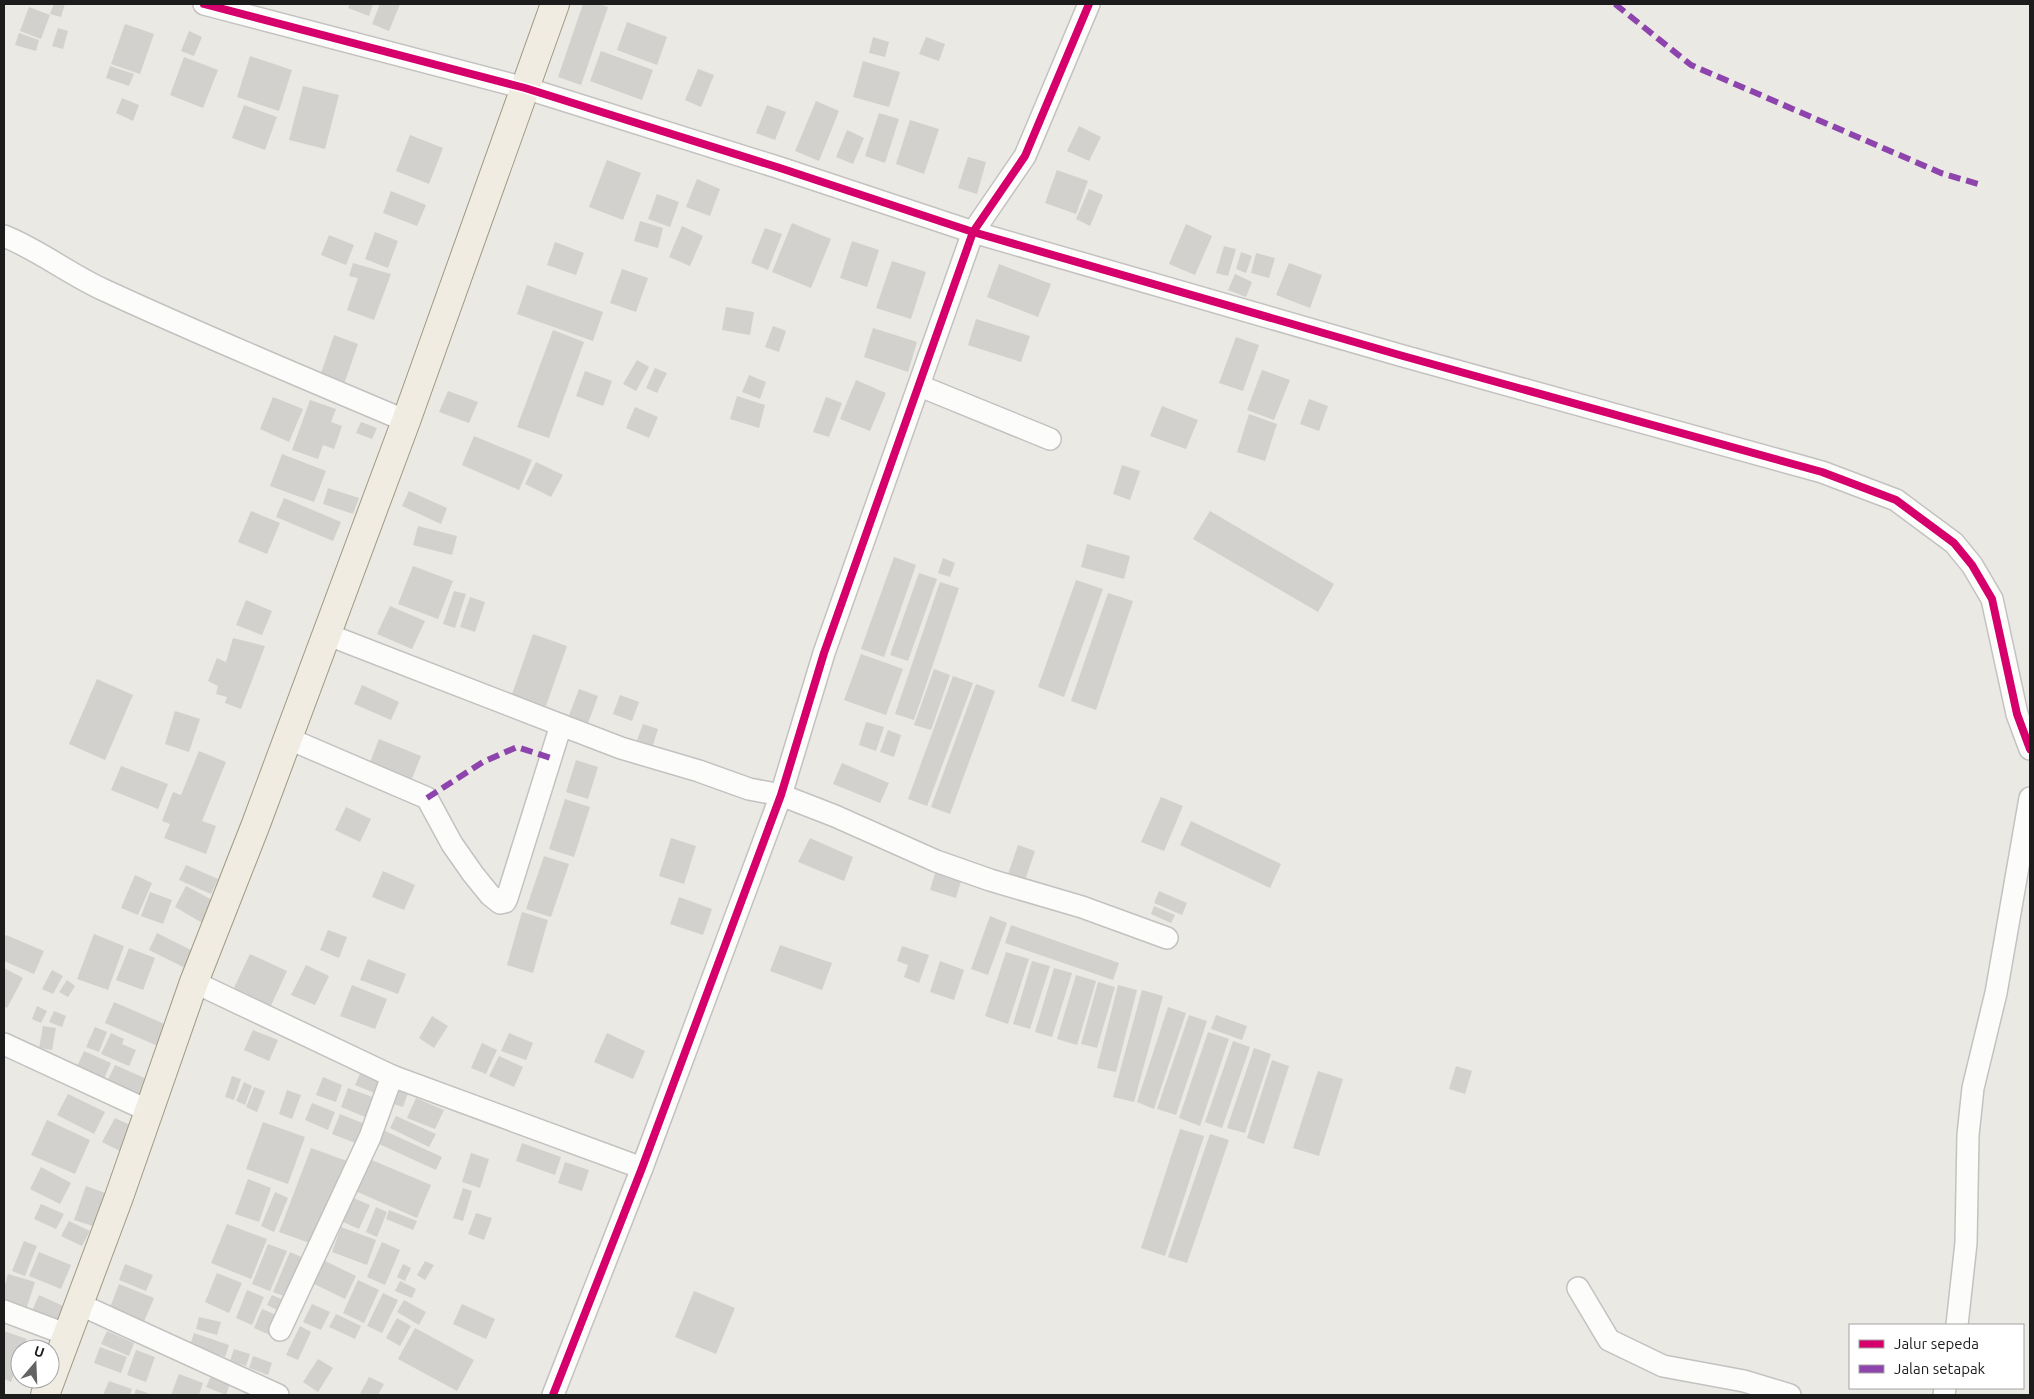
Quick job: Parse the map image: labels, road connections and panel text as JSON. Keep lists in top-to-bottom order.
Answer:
{
  "legend": ["Jalur sepeda", "Jalan setapak"],
  "north": "top"
}
